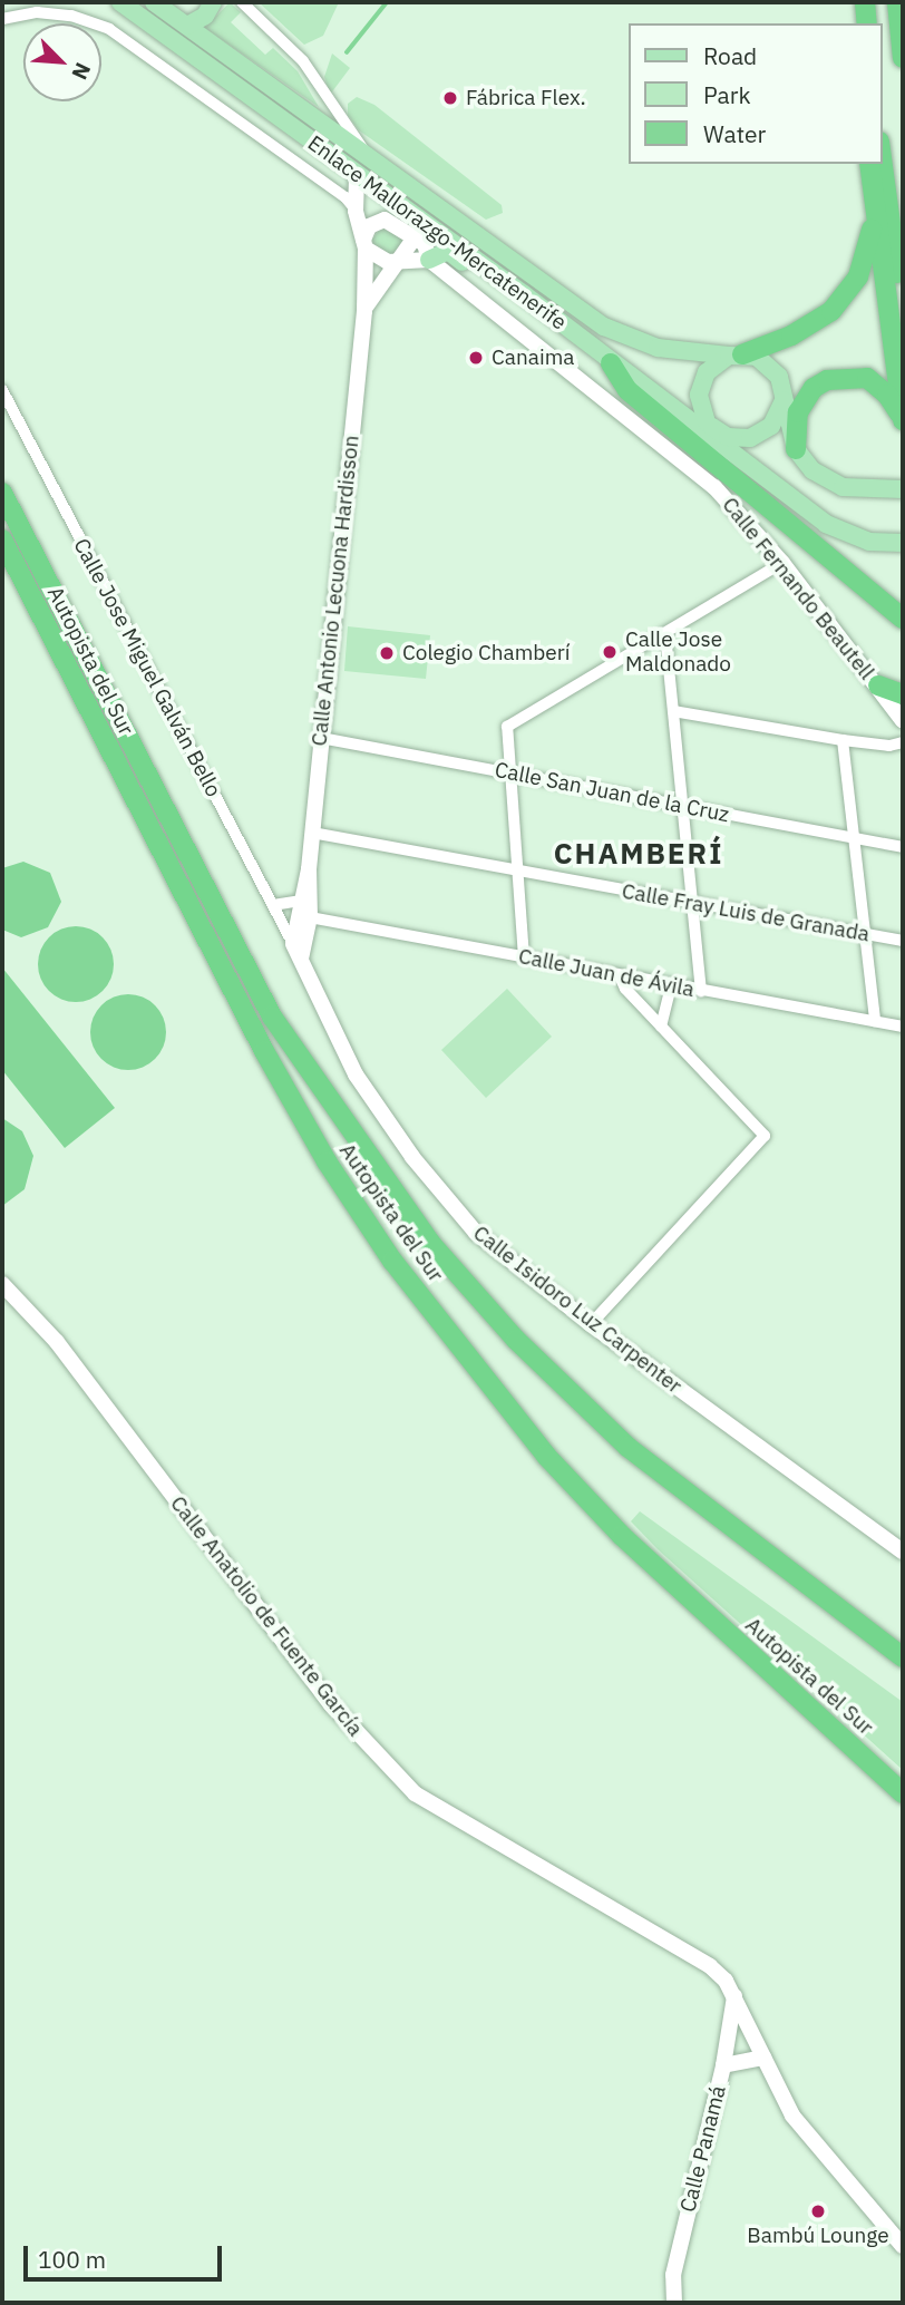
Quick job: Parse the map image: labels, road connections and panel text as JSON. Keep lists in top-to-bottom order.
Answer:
{
  "streets": {
    "highway": ["Autopista del Sur"],
    "main road": ["Enlace Mallorazgo-Mercatenerife"],
    "street": [
      "Calle Fernando Beautell",
      "Calle Antonio Lecuona Hardisson",
      "Calle Jose Miguel Galván Bello",
      "Calle San Juan de la Cruz",
      "Calle Fray Luis de Granada",
      "Calle Juan de Ávila",
      "Calle Isidoro Luz Carpenter",
      "Calle Anatolio de Fuente García",
      "Calle Panamá"
    ]
  },
  "crossings": [
    ["Enlace Mallorazgo-Mercatenerife", "Calle Antonio Lecuona Hardisson"],
    ["Calle Antonio Lecuona Hardisson", "Calle Jose Miguel Galván Bello"],
    ["Calle Antonio Lecuona Hardisson", "Calle San Juan de la Cruz"],
    ["Calle Antonio Lecuona Hardisson", "Calle Fray Luis de Granada"],
    ["Calle Antonio Lecuona Hardisson", "Calle Juan de Ávila"],
    ["Calle Antonio Lecuona Hardisson", "Calle Isidoro Luz Carpenter"],
    ["Calle Jose Miguel Galván Bello", "Calle Isidoro Luz Carpenter"],
    ["Calle Anatolio de Fuente García", "Calle Panamá"]
  ],
  "districts": ["CHAMBERÍ"],
  "places": [
    "Fábrica Flex.",
    "Canaima",
    "Calle Jose Maldonado",
    "Colegio Chamberí",
    "Bambú Lounge"
  ],
  "legend": ["Road", "Park", "Water"],
  "scale_bar": "100 m",
  "north": "bottom right"
}
